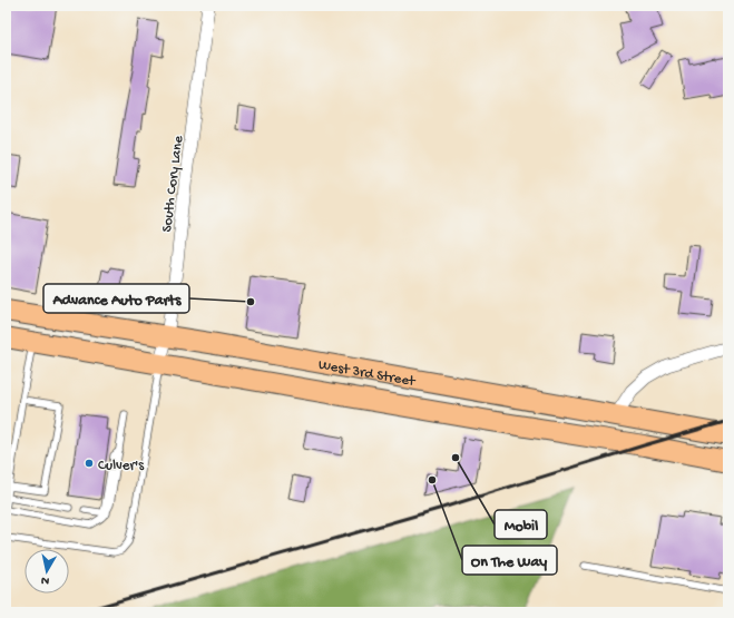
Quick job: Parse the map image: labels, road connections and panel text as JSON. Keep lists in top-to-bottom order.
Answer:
{
  "streets": {
    "main road": ["West 3rd Street"],
    "street": ["South Cory Lane"]
  },
  "crossings": [
    ["South Cory Lane", "West 3rd Street"]
  ],
  "places": [
    "Advance Auto Parts",
    "Mobil",
    "Culver's",
    "On The Way"
  ],
  "north": "bottom"
}
